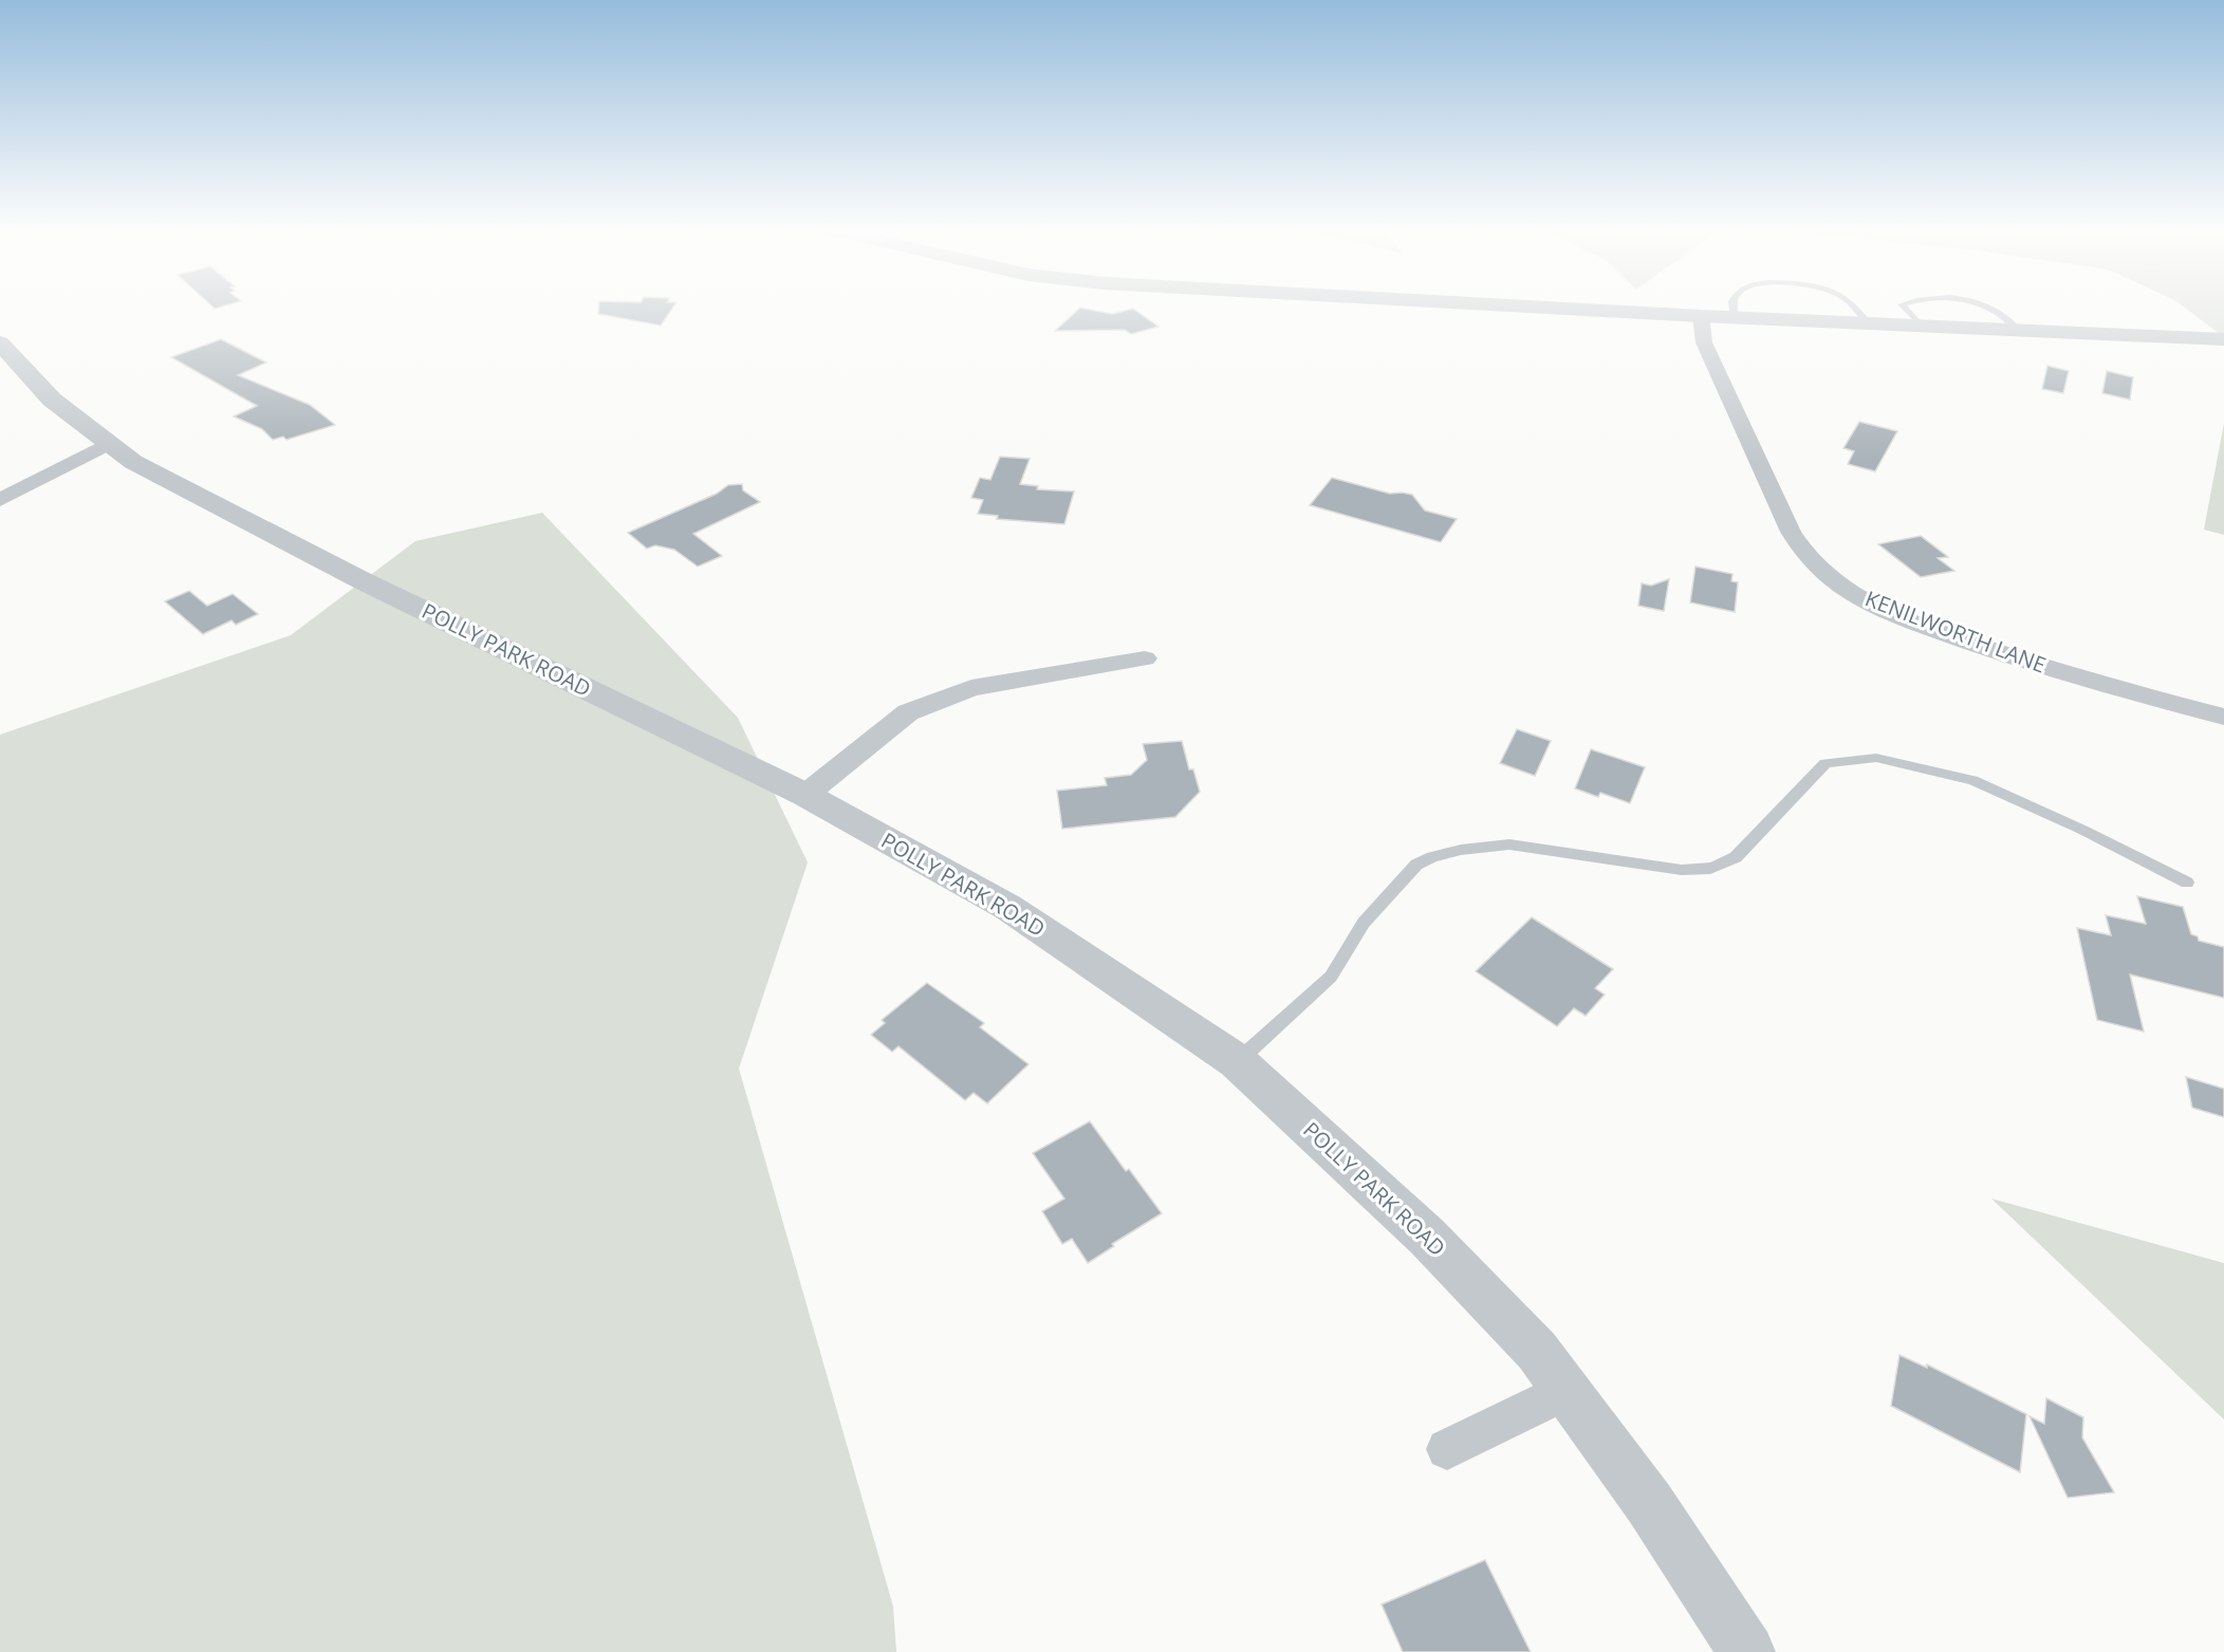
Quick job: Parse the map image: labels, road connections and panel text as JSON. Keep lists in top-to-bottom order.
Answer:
{
  "streets": {
    "street": ["KENILWORTH LANE", "POLLY PARK ROAD"]
  }
}
